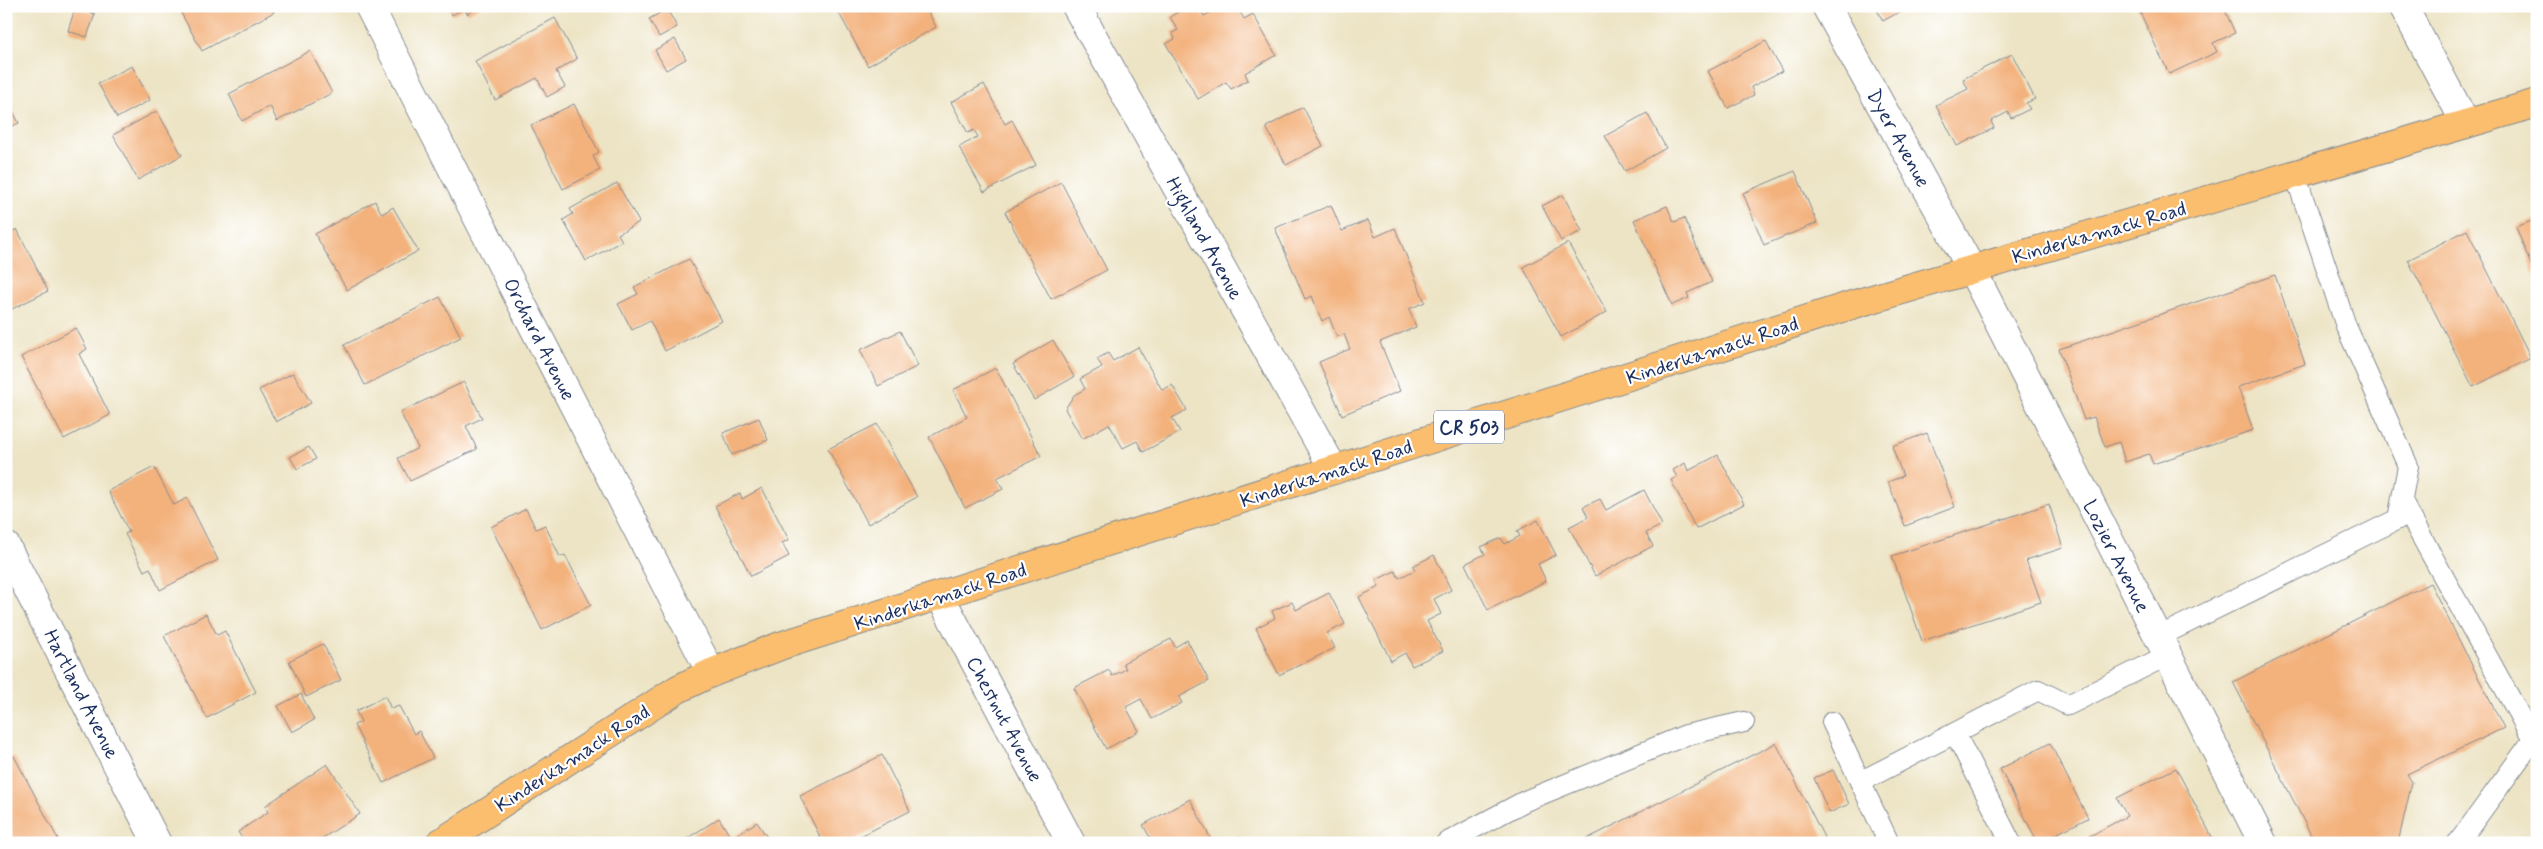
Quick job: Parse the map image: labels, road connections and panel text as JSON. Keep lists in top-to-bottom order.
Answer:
{
  "streets": {
    "main road": ["Kinderkamack Road", "CR 503"],
    "street": [
      "Dyer Avenue",
      "Highland Avenue",
      "Orchard Avenue",
      "Lozier Avenue",
      "Hartland Avenue",
      "Chestnut Avenue"
    ]
  },
  "crossings": [
    ["Dyer Avenue", "Kinderkamack Road"],
    ["Dyer Avenue", "Lozier Avenue"],
    ["Kinderkamack Road", "Highland Avenue"],
    ["Kinderkamack Road", "Orchard Avenue"],
    ["Kinderkamack Road", "Lozier Avenue"],
    ["Kinderkamack Road", "Chestnut Avenue"]
  ]
}
